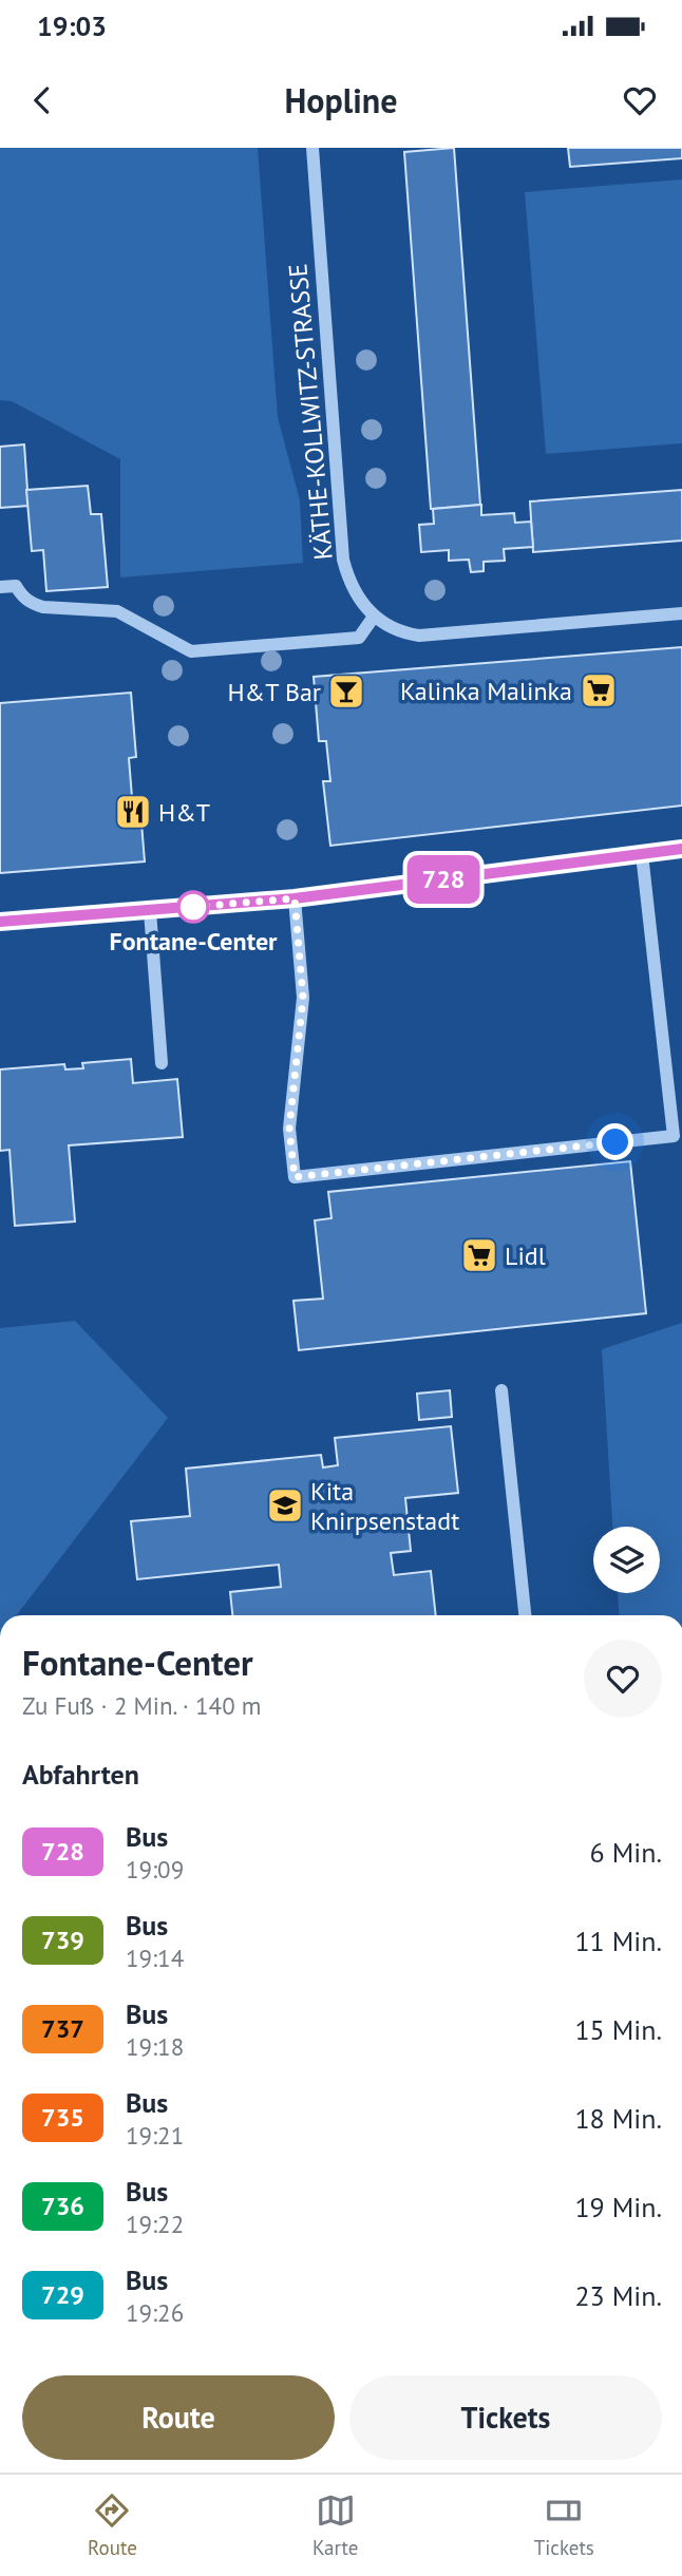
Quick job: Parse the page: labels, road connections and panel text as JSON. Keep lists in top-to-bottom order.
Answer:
{
  "streets": {
    "street": ["KÄTHE-KOLLWITZ-STRASSE"]
  },
  "places": {
    "supermarket": ["Kalinka Malinka", "Lidl"],
    "bar": ["H&T Bar"],
    "restaurant": ["H&T"],
    "other": ["Fontane-Center"],
    "school or university": ["Kita Knirpsenstadt"]
  },
  "lines": ["bus line 728"],
  "page": {
    "status": "19:03",
    "header": "Hopline",
    "on_map": "728",
    "heading": [
      ["Fontane-Center", "Zu Fuß · 2 Min. · 140 m"],
      "Abfahrten"
    ],
    "list": [
      {
        "mark": "728",
        "name": "Bus",
        "note": "19:09",
        "value": "6 Min."
      },
      {
        "mark": "739",
        "name": "Bus",
        "note": "19:14",
        "value": "11 Min."
      },
      {
        "mark": "737",
        "name": "Bus",
        "note": "19:18",
        "value": "15 Min."
      },
      {
        "mark": "735",
        "name": "Bus",
        "note": "19:21",
        "value": "18 Min."
      },
      {
        "mark": "736",
        "name": "Bus",
        "note": "19:22",
        "value": "19 Min."
      },
      {
        "mark": "729",
        "name": "Bus",
        "note": "19:26",
        "value": "23 Min."
      }
    ],
    "buttons": ["Route", "Tickets"],
    "tabs": ["Route", "Karte", "Tickets"]
  }
}
